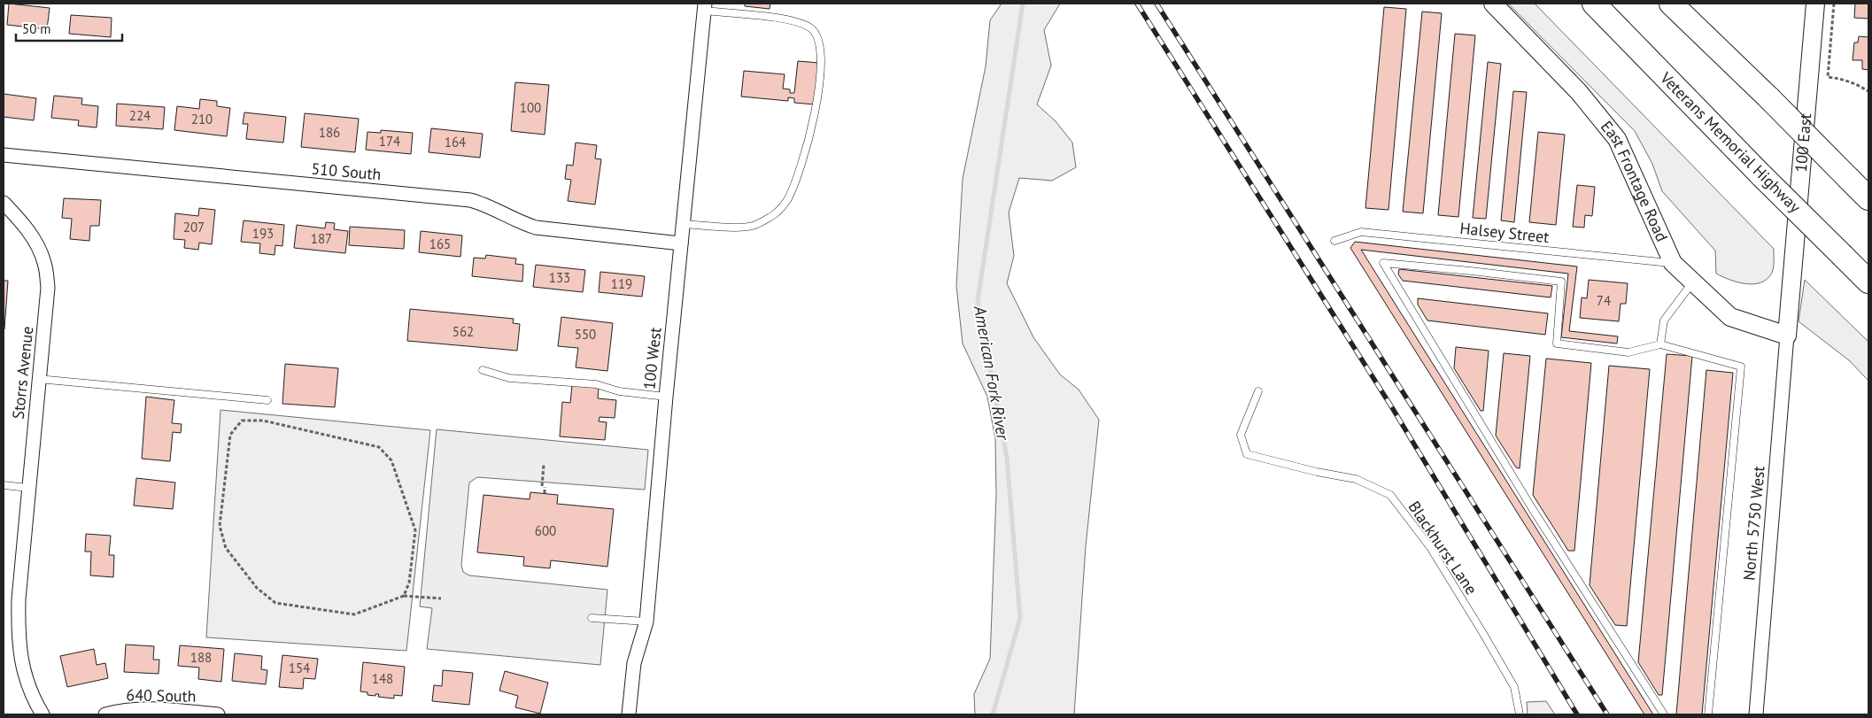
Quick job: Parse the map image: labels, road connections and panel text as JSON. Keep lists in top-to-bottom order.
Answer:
{
  "streets": {
    "highway": ["Veterans Memorial Highway"],
    "street": [
      "100 East",
      "510 South",
      "East Frontage Road",
      "100 West",
      "Storrs Avenue",
      "North 5750 West",
      "640 South"
    ],
    "lane": ["Halsey Street", "Blackhurst Lane"]
  },
  "crossings": [
    ["100 East", "East Frontage Road"],
    ["100 East", "North 5750 West"],
    ["510 South", "100 West"],
    ["East Frontage Road", "Halsey Street"],
    ["East Frontage Road", "North 5750 West"]
  ],
  "water": ["American Fork River"],
  "house_numbers": [
    "100",
    "224",
    "210",
    "186",
    "174",
    "164",
    "207",
    "193",
    "187",
    "165",
    "133",
    "119",
    "74",
    "562",
    "550",
    "600",
    "188",
    "154",
    "148"
  ],
  "scale_bar": "50 m"
}
